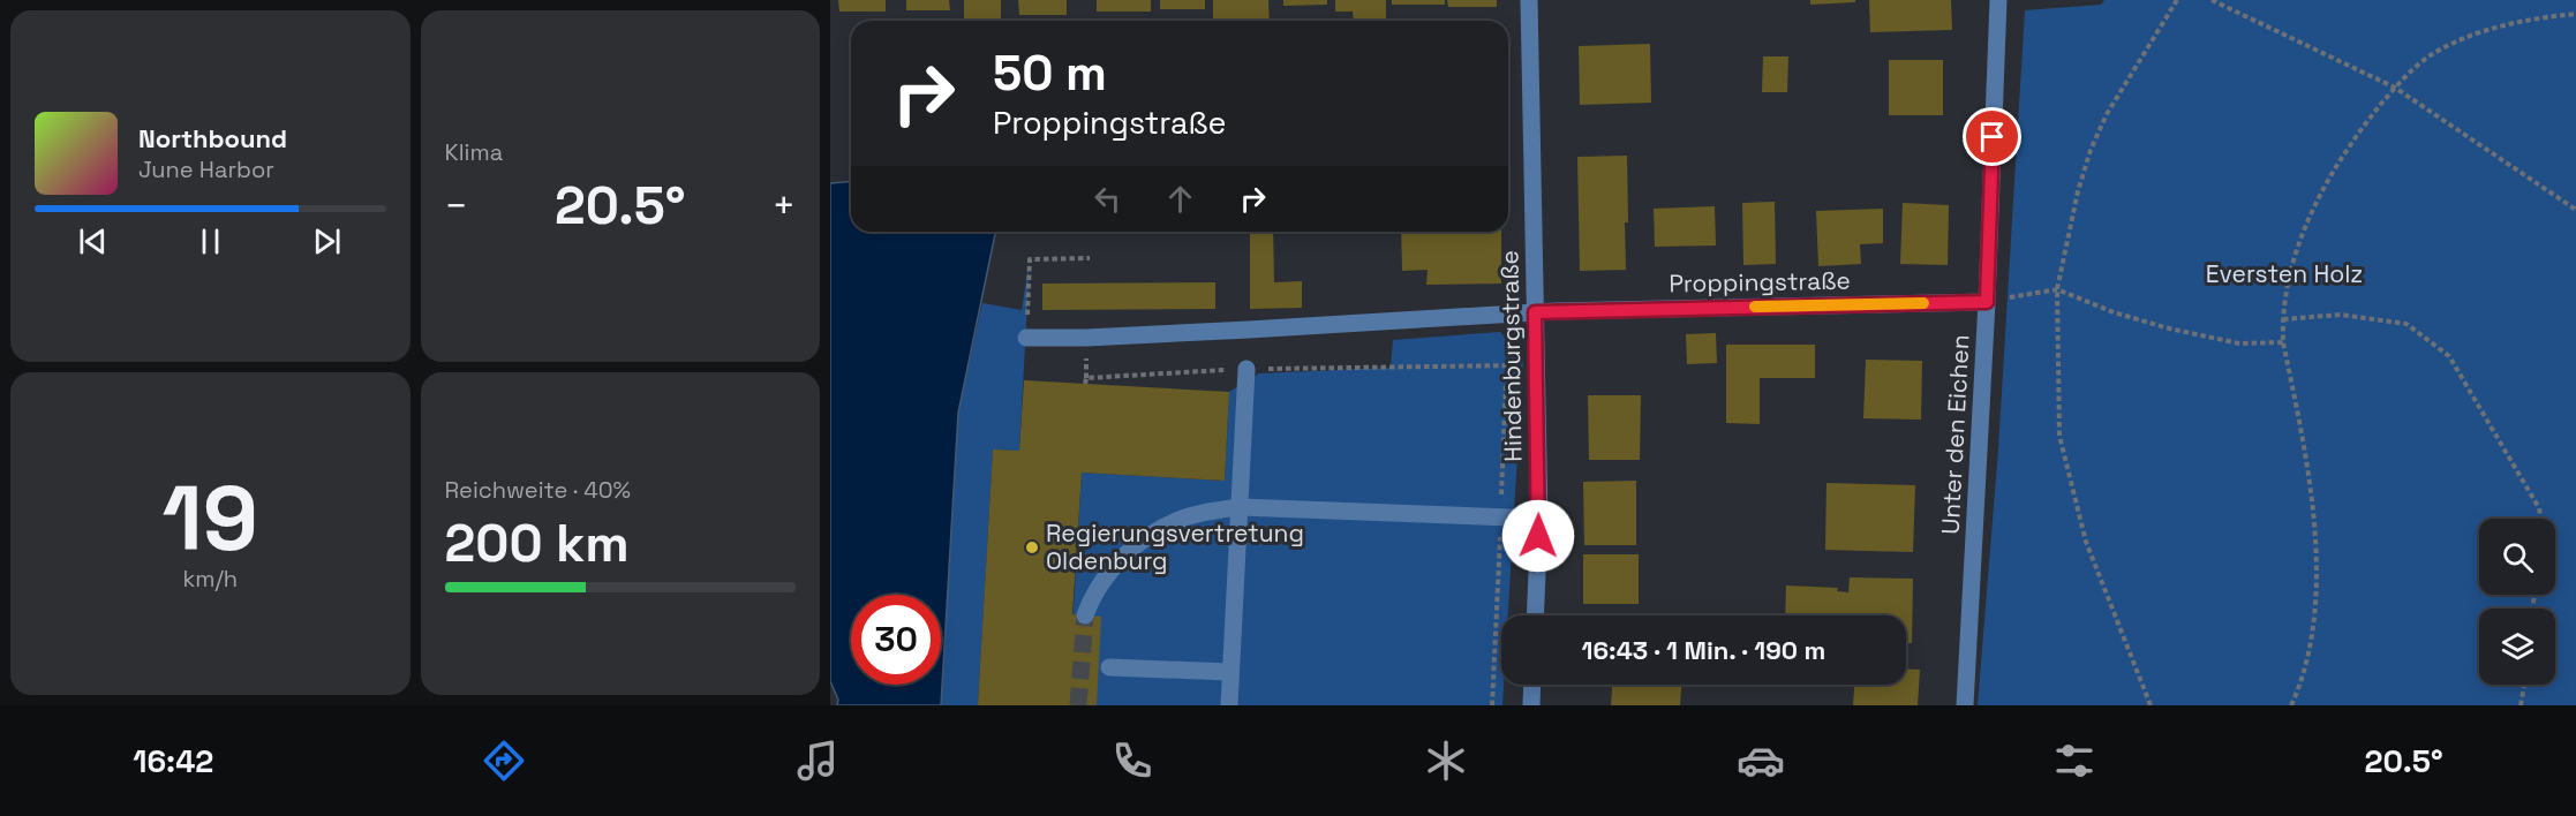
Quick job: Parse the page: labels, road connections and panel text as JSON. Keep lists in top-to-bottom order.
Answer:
{
  "streets": {
    "street": ["Proppingstraße", "Hindenburgstraße", "Unter den Eichen"]
  },
  "crossings": [
    ["Proppingstraße", "Hindenburgstraße"],
    ["Proppingstraße", "Unter den Eichen"]
  ],
  "parks": ["Eversten Holz"],
  "places": ["Regierungsvertretung Oldenburg"],
  "page": {
    "tile": [
      "Klima",
      ["19", "km/h"],
      ["Reichweite · 40%", "200 km"]
    ],
    "turn": ["50 m", "Proppingstraße"],
    "song": ["Northbound", "June Harbor"],
    "heat": ["−", "20.5°", "+"],
    "limit": "30",
    "trip": "16:43 · 1 Min. · 190 m",
    "tabs": ["16:42", "20.5°"]
  }
}
